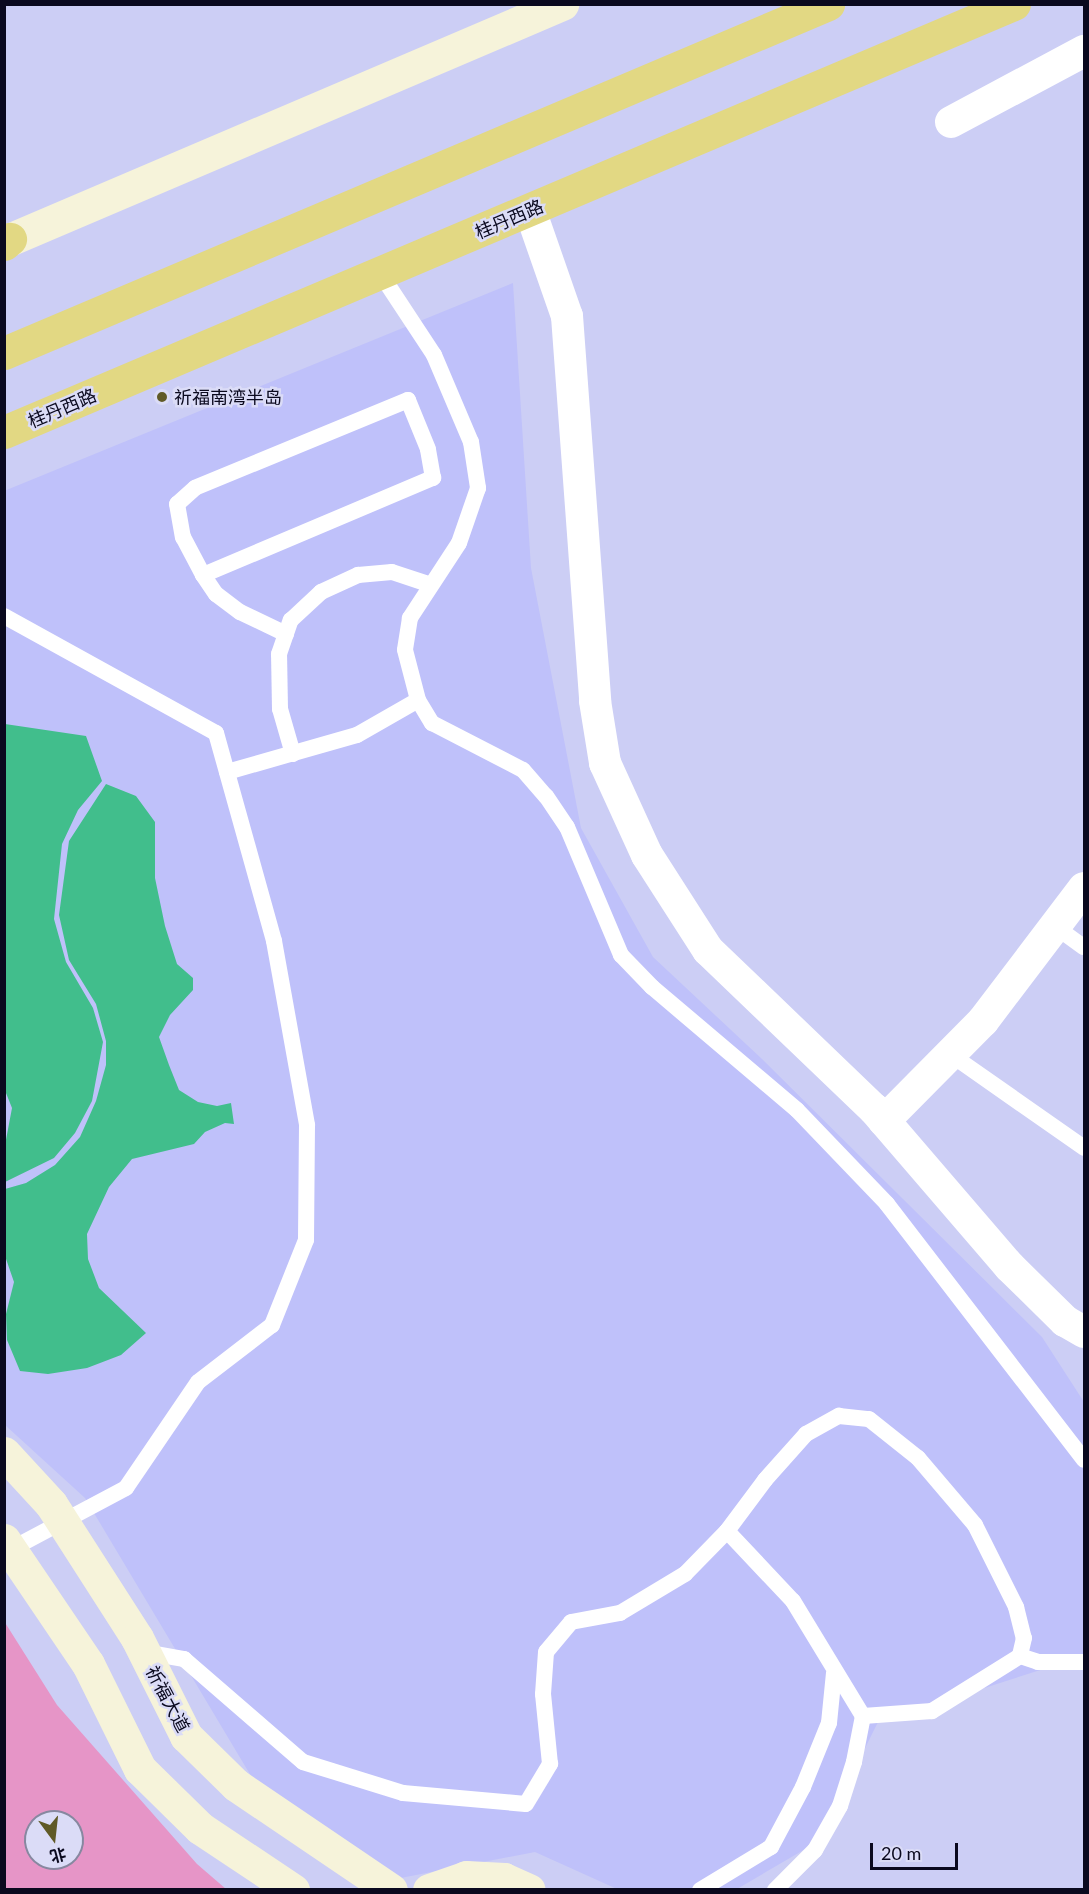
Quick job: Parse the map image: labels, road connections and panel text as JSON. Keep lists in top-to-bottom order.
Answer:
{
  "streets": {
    "highway": ["桂丹西路"],
    "street": ["祈福大道"]
  },
  "places": ["祈福南湾半岛"],
  "scale_bar": "20 m",
  "north": "bottom"
}
